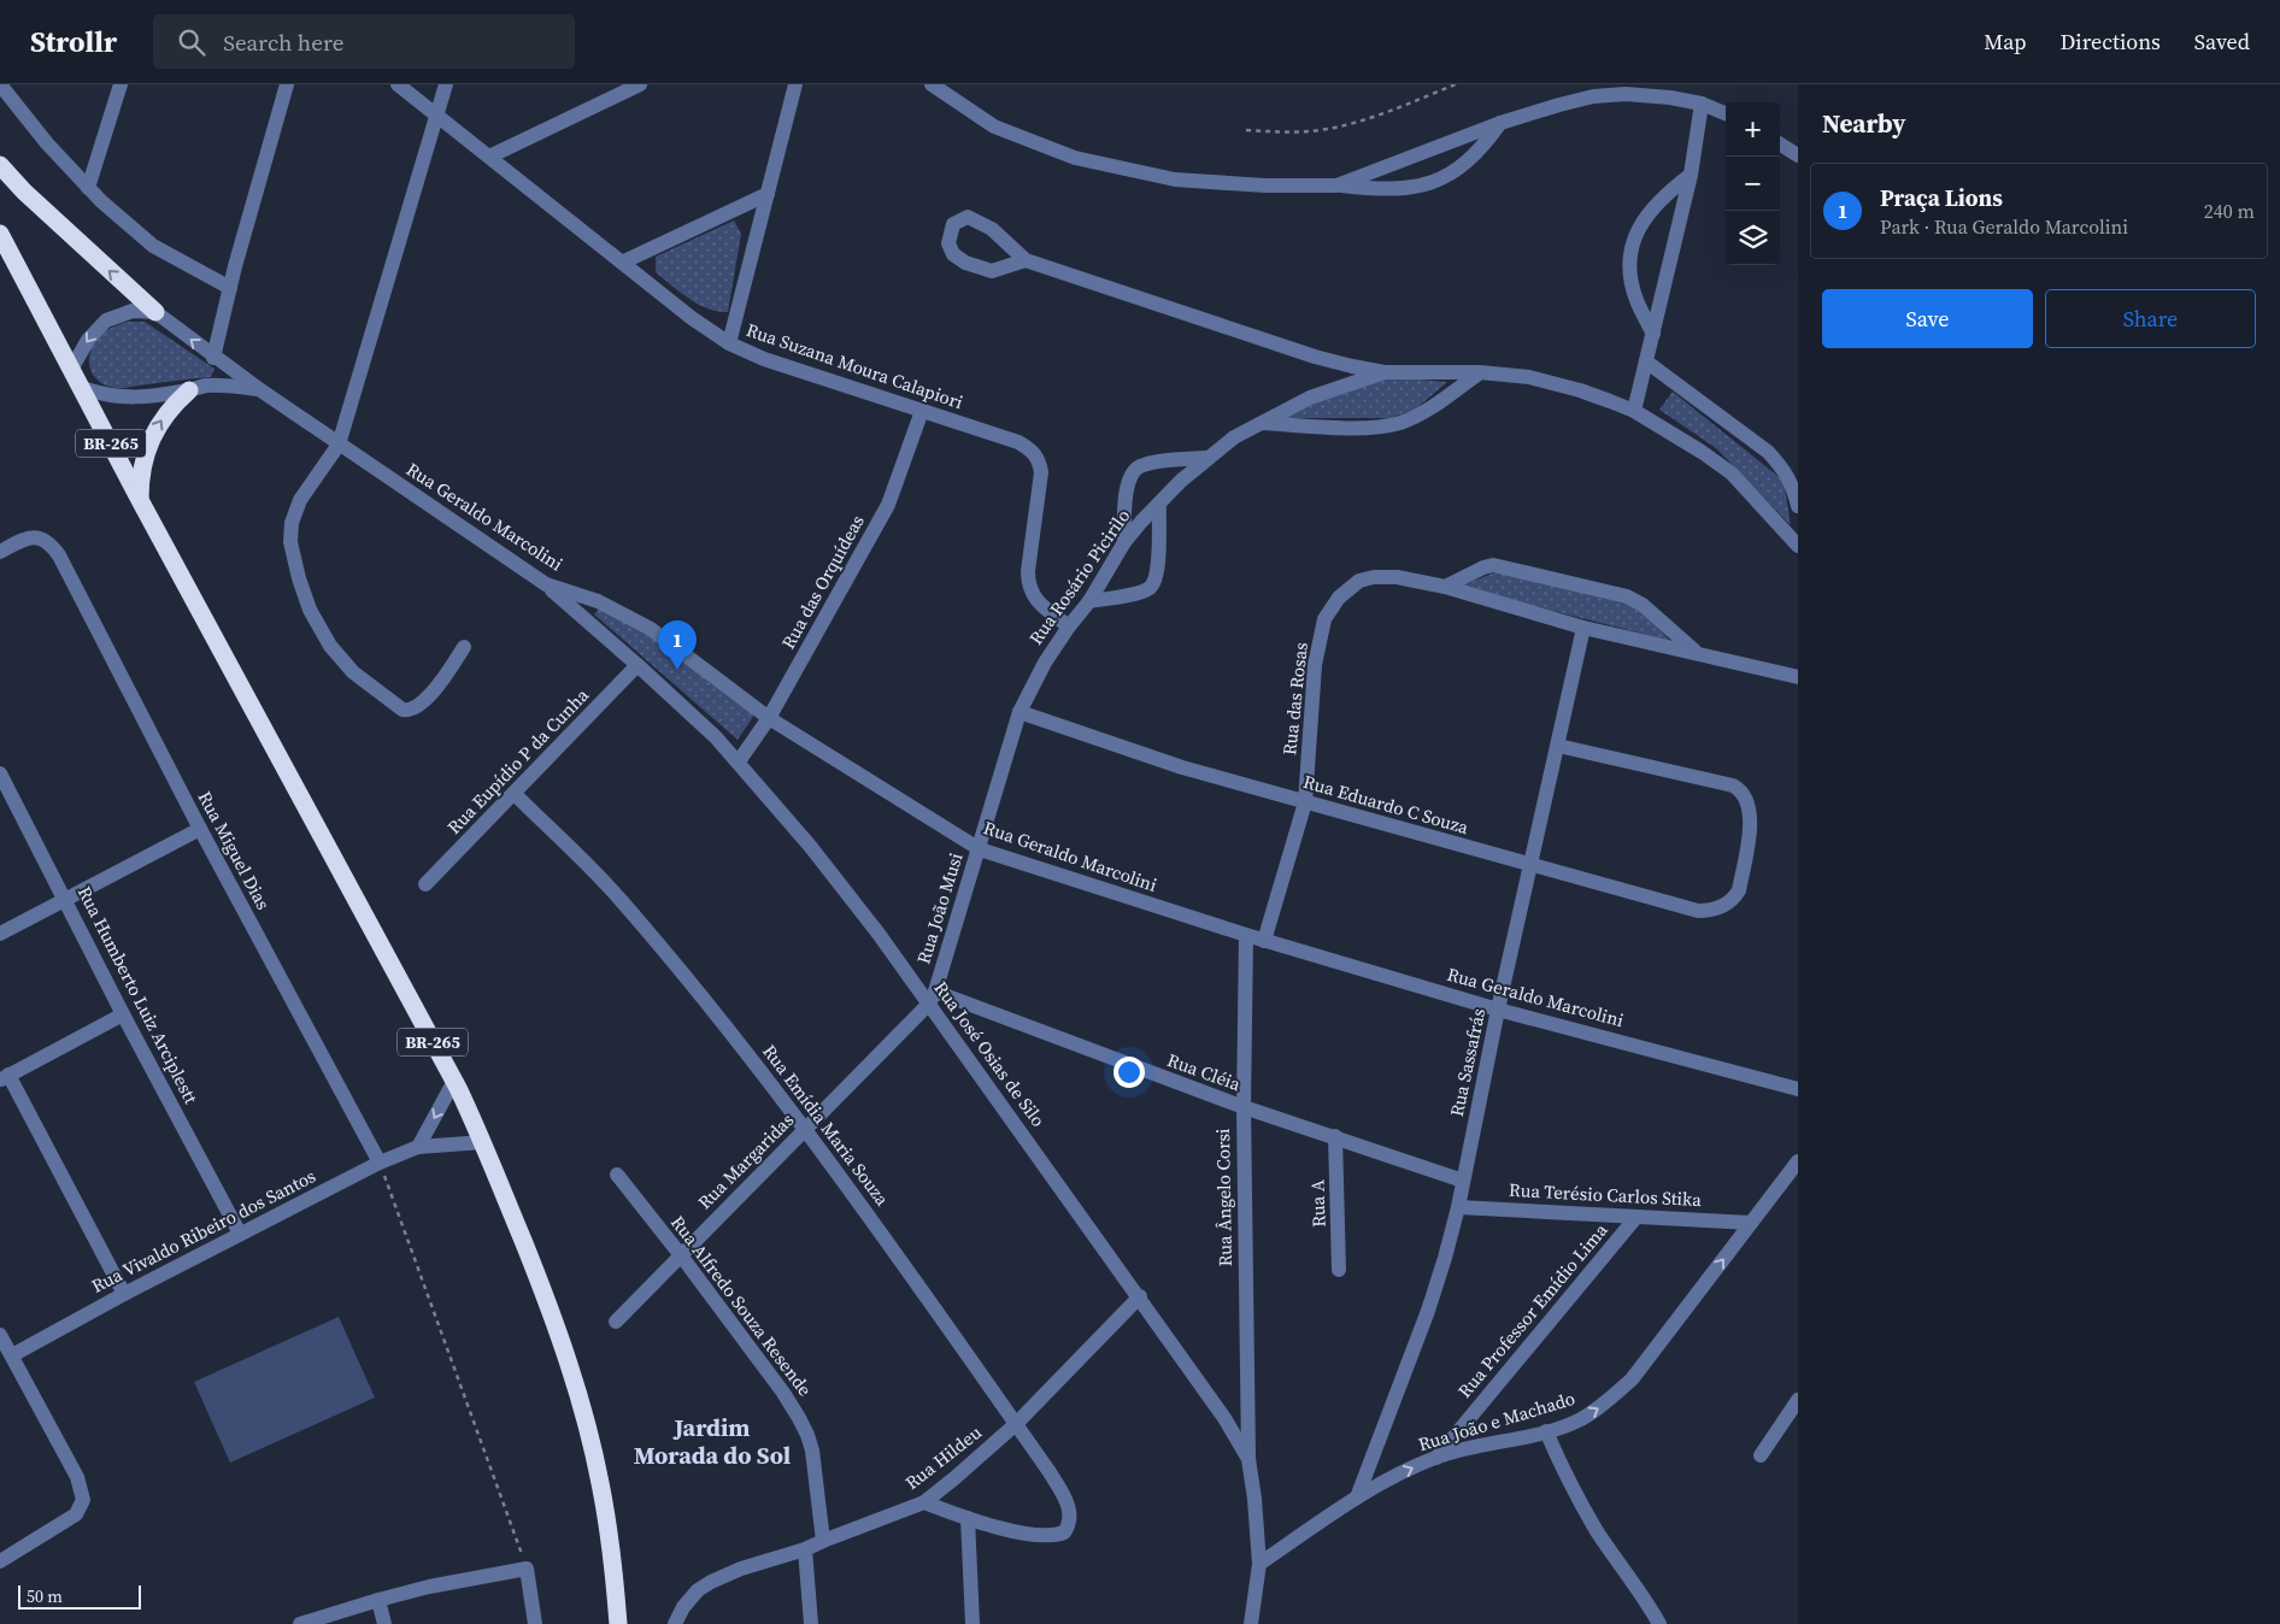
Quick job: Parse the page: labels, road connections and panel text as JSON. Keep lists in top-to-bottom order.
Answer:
{
  "streets": {
    "highway": ["BR-265"],
    "street": [
      "Rua Suzana Moura Calapiori",
      "Rua Geraldo Marcolini",
      "Rua Rosário Picirilo",
      "Rua das Orquídeas",
      "Rua das Rosas",
      "Rua Eupídio P da Cunha",
      "Rua Eduardo C Souza",
      "Rua Miguel Dias",
      "Rua João Musi",
      "Rua Humberto Luiz Arciplestt",
      "Rua José Osias de Silo",
      "Rua Sassafrás",
      "Rua Cléia",
      "Rua Emídia Maria Souza",
      "Rua Margaridas",
      "Rua Terésio Carlos Stika",
      "Rua Ângelo Corsi",
      "Rua A",
      "Rua Vivaldo Ribeiro dos Santos",
      "Rua Alfredo Souza Resende",
      "Rua Professor Emídio Lima",
      "Rua João e Machado",
      "Rua Hildeu"
    ]
  },
  "crossings": [
    ["Rua Suzana Moura Calapiori", "Rua Rosário Picirilo"],
    ["Rua Suzana Moura Calapiori", "Rua das Orquídeas"],
    ["BR-265", "Rua Geraldo Marcolini"],
    ["BR-265", "Rua Vivaldo Ribeiro dos Santos"],
    ["Rua Geraldo Marcolini", "Rua das Orquídeas"],
    ["Rua Geraldo Marcolini", "Rua das Rosas"],
    ["Rua Geraldo Marcolini", "Rua João Musi"],
    ["Rua Geraldo Marcolini", "Rua José Osias de Silo"],
    ["Rua Geraldo Marcolini", "Rua Sassafrás"],
    ["Rua Geraldo Marcolini", "Rua Ângelo Corsi"],
    ["Rua Rosário Picirilo", "Rua Eduardo C Souza"],
    ["Rua Rosário Picirilo", "Rua João Musi"],
    ["Rua das Orquídeas", "Rua José Osias de Silo"],
    ["Rua das Rosas", "Rua Eduardo C Souza"],
    ["Rua das Rosas", "Rua Sassafrás"],
    ["Rua Eupídio P da Cunha", "Rua José Osias de Silo"],
    ["Rua Eupídio P da Cunha", "Rua Emídia Maria Souza"],
    ["Rua Eduardo C Souza", "Rua João Musi"],
    ["Rua Eduardo C Souza", "Rua Sassafrás"],
    ["Rua Miguel Dias", "Rua Vivaldo Ribeiro dos Santos"],
    ["Rua João Musi", "Rua José Osias de Silo"],
    ["Rua João Musi", "Rua Cléia"],
    ["Rua João Musi", "Rua Margaridas"],
    ["Rua Humberto Luiz Arciplestt", "Rua Vivaldo Ribeiro dos Santos"],
    ["Rua José Osias de Silo", "Rua Cléia"],
    ["Rua José Osias de Silo", "Rua Margaridas"],
    ["Rua José Osias de Silo", "Rua Ângelo Corsi"],
    ["Rua José Osias de Silo", "Rua João e Machado"],
    ["Rua José Osias de Silo", "Rua Hildeu"],
    ["Rua Sassafrás", "Rua Cléia"],
    ["Rua Sassafrás", "Rua Terésio Carlos Stika"],
    ["Rua Sassafrás", "Rua João e Machado"],
    ["Rua Cléia", "Rua Margaridas"],
    ["Rua Cléia", "Rua Ângelo Corsi"],
    ["Rua Cléia", "Rua A"],
    ["Rua Emídia Maria Souza", "Rua Margaridas"],
    ["Rua Emídia Maria Souza", "Rua Hildeu"],
    ["Rua Margaridas", "Rua Alfredo Souza Resende"],
    ["Rua Terésio Carlos Stika", "Rua Professor Emídio Lima"],
    ["Rua Terésio Carlos Stika", "Rua João e Machado"],
    ["Rua Alfredo Souza Resende", "Rua Hildeu"],
    ["Rua Professor Emídio Lima", "Rua João e Machado"]
  ],
  "one_way": ["Rua João e Machado"],
  "districts": ["Jardim Morada do Sol"],
  "scale_bar": "50 m",
  "page": {
    "header": "Strollr",
    "search": "Search here",
    "nav": ["Map", "Directions", "Saved"],
    "heading": "Nearby",
    "map_buttons": ["+", "−"],
    "list": [
      {
        "mark": "1",
        "name": "Praça Lions",
        "note": "Park · Rua Geraldo Marcolini",
        "value": "240 m"
      }
    ],
    "buttons": ["Save", "Share"],
    "pins": "1",
    "scale": "50 m"
  }
}
